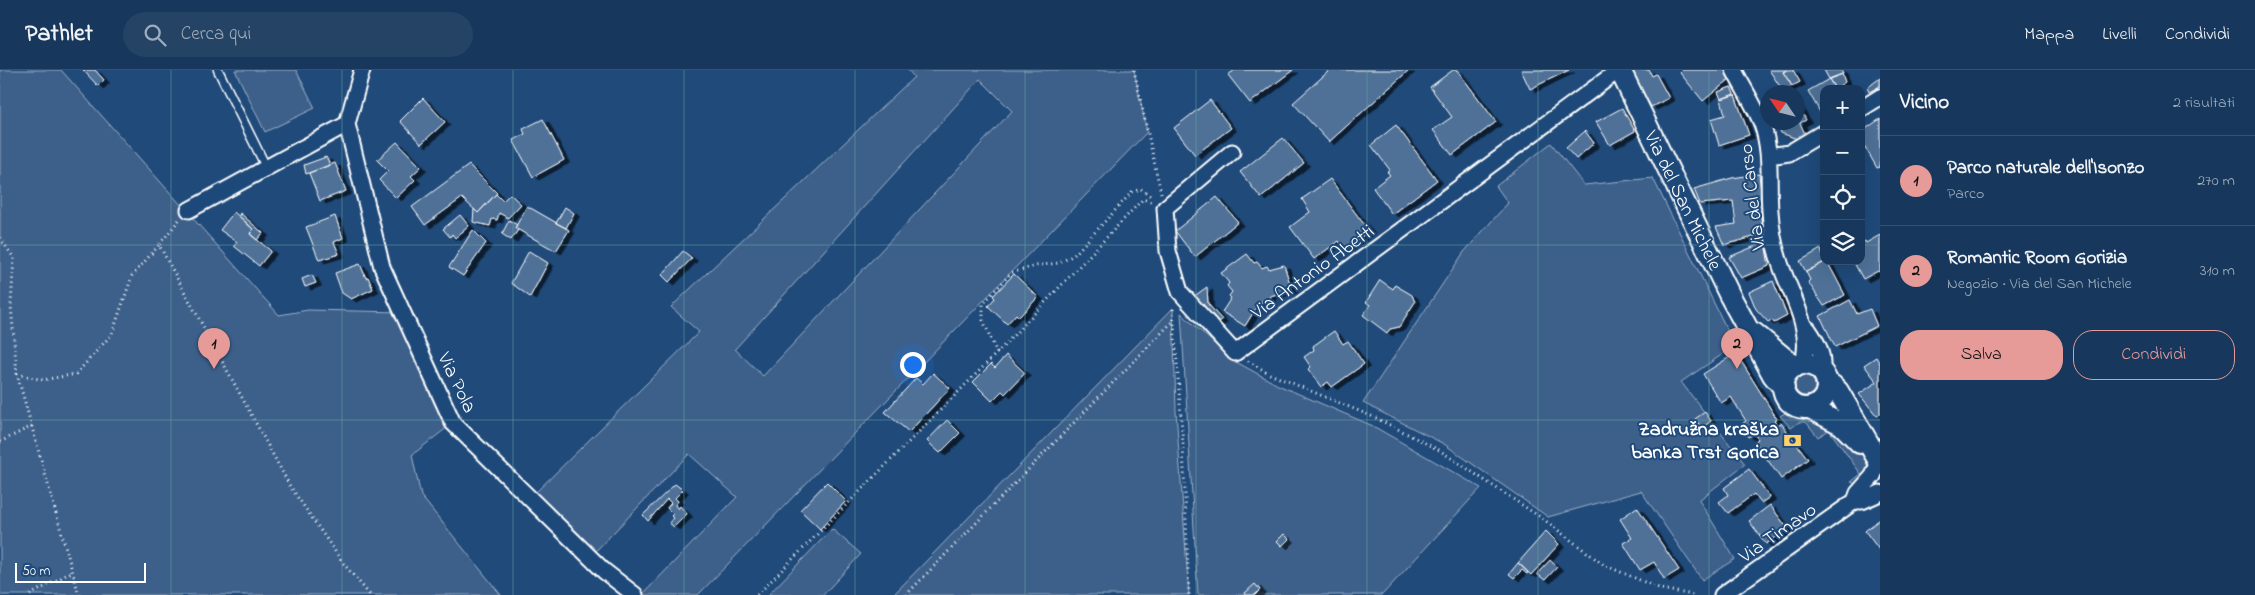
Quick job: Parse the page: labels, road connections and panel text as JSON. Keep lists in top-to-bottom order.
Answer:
{
  "streets": {
    "main road": ["Via del San Michele"],
    "street": [
      "Via del Carso",
      "Via Antonio Abetti",
      "Via Pola",
      "Via Timavo"
    ]
  },
  "crossings": [
    ["Via del Carso", "Via del San Michele"],
    ["Via del San Michele", "Via Antonio Abetti"],
    ["Via del San Michele", "Via Timavo"]
  ],
  "places": {
    "bank": ["Zadružna kraška banka Trst Gorica"]
  },
  "scale_bar": "50 m",
  "north": "top left",
  "page": {
    "header": "Pathlet",
    "search": "Cerca qui",
    "nav": ["Mappa", "Livelli", "Condividi"],
    "heading": ["Vicino", "2 risultati"],
    "map_buttons": ["+", "−"],
    "list": [
      {
        "mark": "1",
        "name": "Parco naturale dell'Isonzo",
        "note": "Parco",
        "value": "270 m"
      },
      {
        "mark": "2",
        "name": "Romantic Room Gorizia",
        "note": "Negozio · Via del San Michele",
        "value": "310 m"
      }
    ],
    "buttons": ["Salva", "Condividi"],
    "pins": ["1", "2"],
    "scale": "50 m"
  }
}
